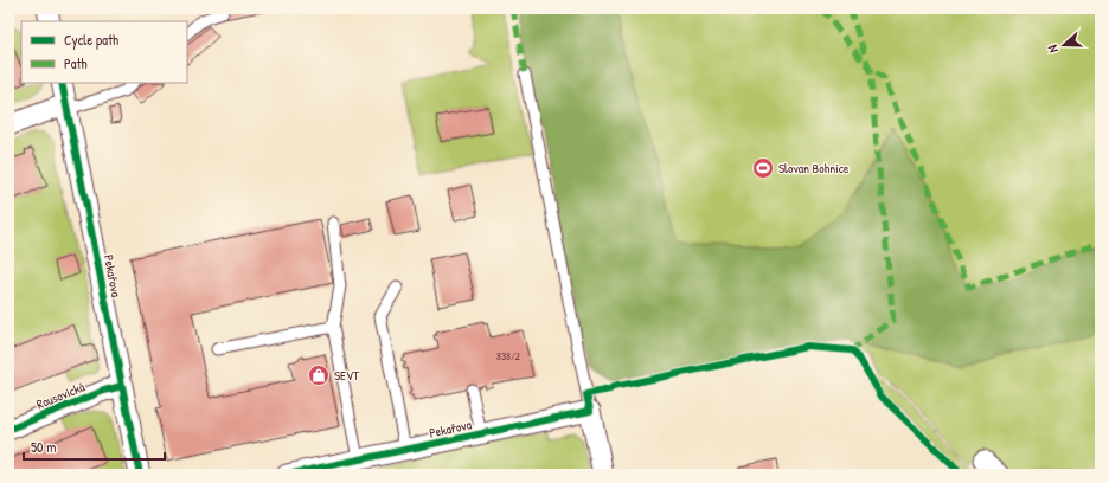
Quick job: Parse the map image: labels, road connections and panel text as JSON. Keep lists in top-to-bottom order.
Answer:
{
  "streets": {
    "street": ["Pekařova", "Rousovická"]
  },
  "crossings": [
    ["Pekařova", "Rousovická"]
  ],
  "places": {
    "sports": ["Slovan Bohnice"],
    "shop": ["SEVT"]
  },
  "house_numbers": ["838/2"],
  "legend": ["Cycle path", "Path"],
  "scale_bar": "50 m",
  "north": "left"
}
